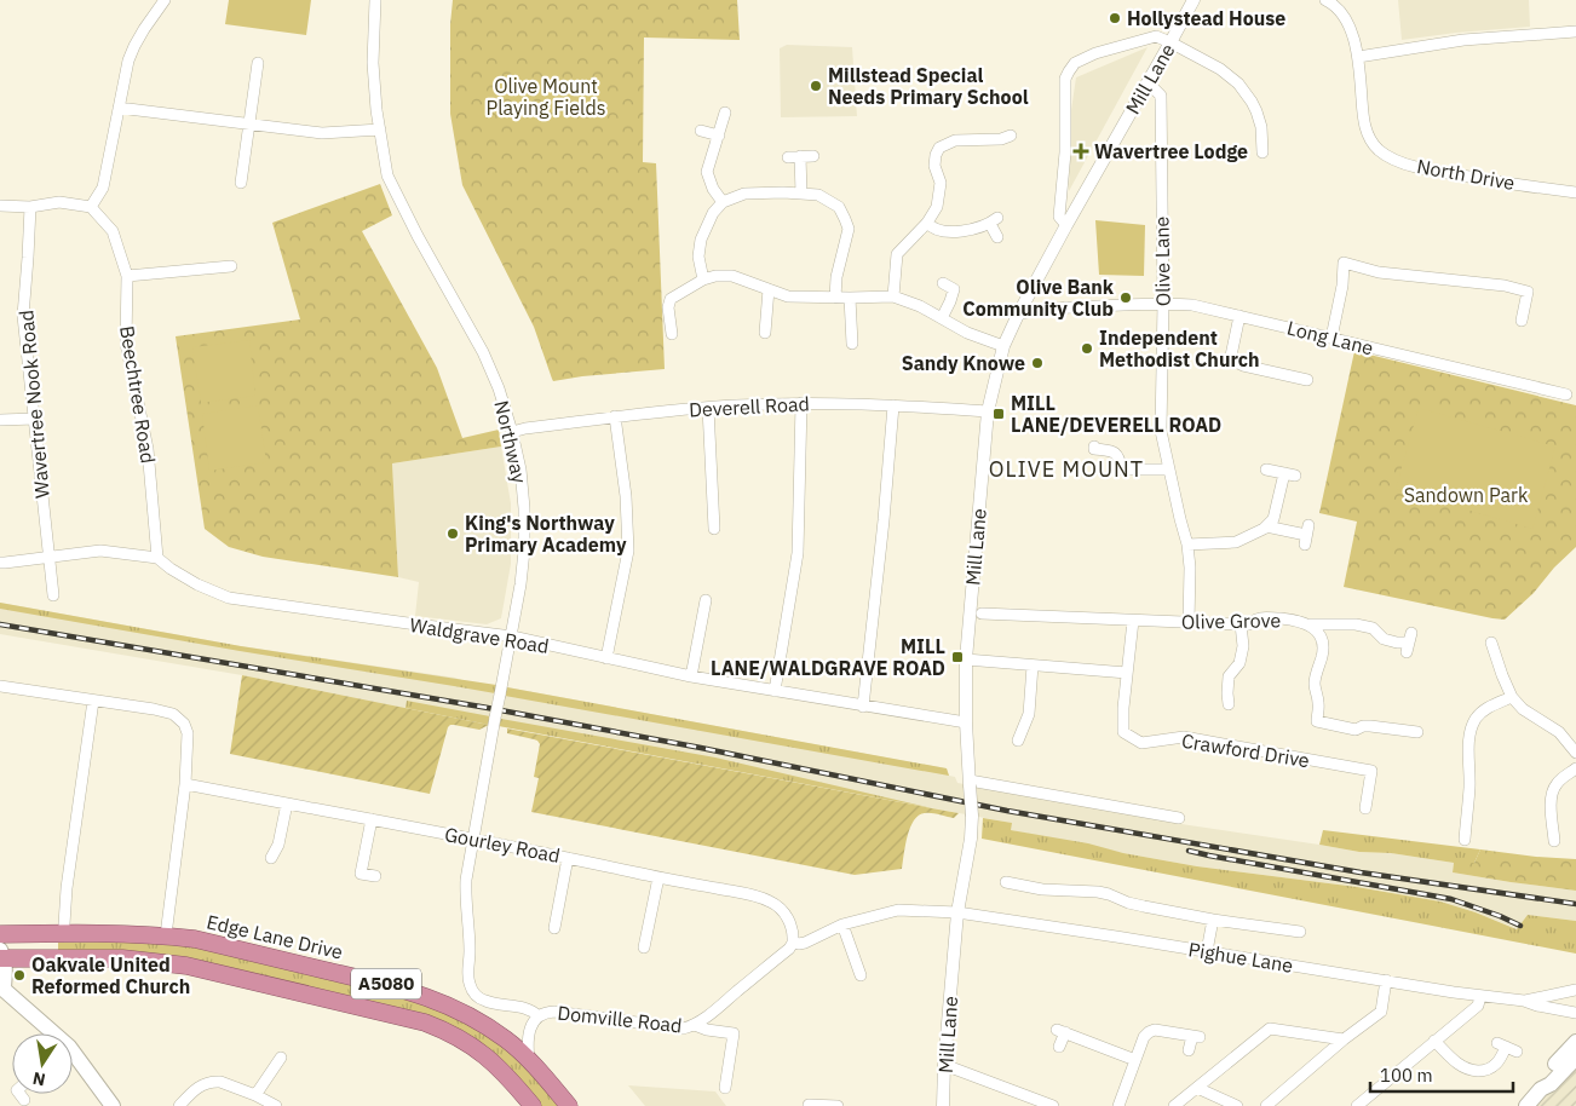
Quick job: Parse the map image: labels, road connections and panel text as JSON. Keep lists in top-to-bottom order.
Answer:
{
  "streets": {
    "highway": ["Edge Lane Drive", "A5080"],
    "street": [
      "Mill Lane",
      "North Drive",
      "Olive Lane",
      "Long Lane",
      "Beechtree Road",
      "Wavertree Nook Road",
      "Deverell Road",
      "Northway",
      "Olive Grove",
      "Waldgrave Road",
      "Crawford Drive",
      "Gourley Road",
      "Pighue Lane",
      "Domville Road"
    ]
  },
  "crossings": [
    ["Mill Lane", "Olive Lane"],
    ["Mill Lane", "Long Lane"],
    ["Mill Lane", "Deverell Road"],
    ["Mill Lane", "Waldgrave Road"],
    ["Mill Lane", "Pighue Lane"],
    ["Olive Lane", "Long Lane"],
    ["Olive Lane", "Olive Grove"],
    ["Beechtree Road", "Waldgrave Road"],
    ["Wavertree Nook Road", "Waldgrave Road"],
    ["Deverell Road", "Northway"],
    ["Northway", "Waldgrave Road"],
    ["Northway", "Gourley Road"],
    ["Northway", "Domville Road"],
    ["Olive Grove", "Crawford Drive"],
    ["Gourley Road", "Pighue Lane"],
    ["Gourley Road", "Domville Road"],
    ["Edge Lane Drive", "Domville Road"],
    ["Pighue Lane", "Domville Road"]
  ],
  "districts": ["OLIVE MOUNT"],
  "parks": ["Olive Mount Playing Fields", "Sandown Park"],
  "places": {
    "other": [
      "Hollystead House",
      "Millstead Special Needs Primary School",
      "Olive Bank Community Club",
      "Independent Methodist Church",
      "Sandy Knowe",
      "King's Northway Primary Academy",
      "Oakvale United Reformed Church"
    ],
    "health": ["Wavertree Lodge"],
    "transit": ["MILL LANE/DEVERELL ROAD", "MILL LANE/WALDGRAVE ROAD"]
  },
  "scale_bar": "100 m",
  "north": "bottom"
}
